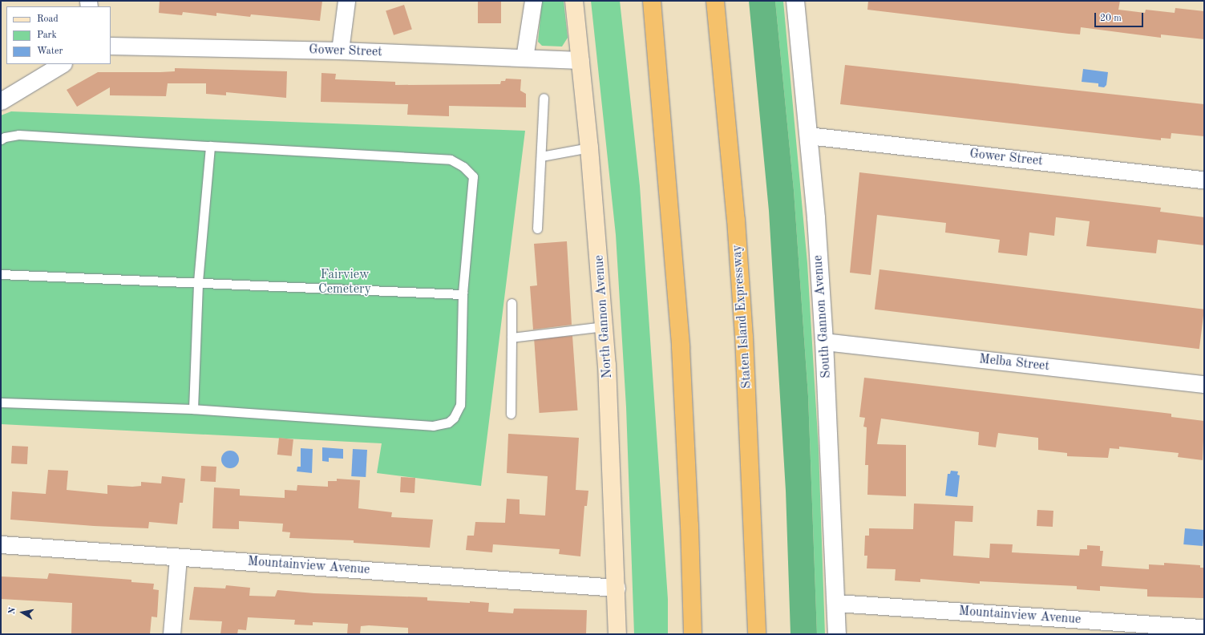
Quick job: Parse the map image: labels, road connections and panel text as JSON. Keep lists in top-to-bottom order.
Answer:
{
  "streets": {
    "highway": ["Staten Island Expressway"],
    "main road": ["North Gannon Avenue"],
    "street": [
      "Gower Street",
      "South Gannon Avenue",
      "Melba Street",
      "Mountainview Avenue"
    ]
  },
  "crossings": [
    ["Gower Street", "North Gannon Avenue"],
    ["Gower Street", "South Gannon Avenue"],
    ["North Gannon Avenue", "Mountainview Avenue"],
    ["South Gannon Avenue", "Melba Street"],
    ["South Gannon Avenue", "Mountainview Avenue"]
  ],
  "parks": ["Fairview Cemetery"],
  "legend": ["Road", "Park", "Water"],
  "scale_bar": "20 m",
  "north": "left"
}
